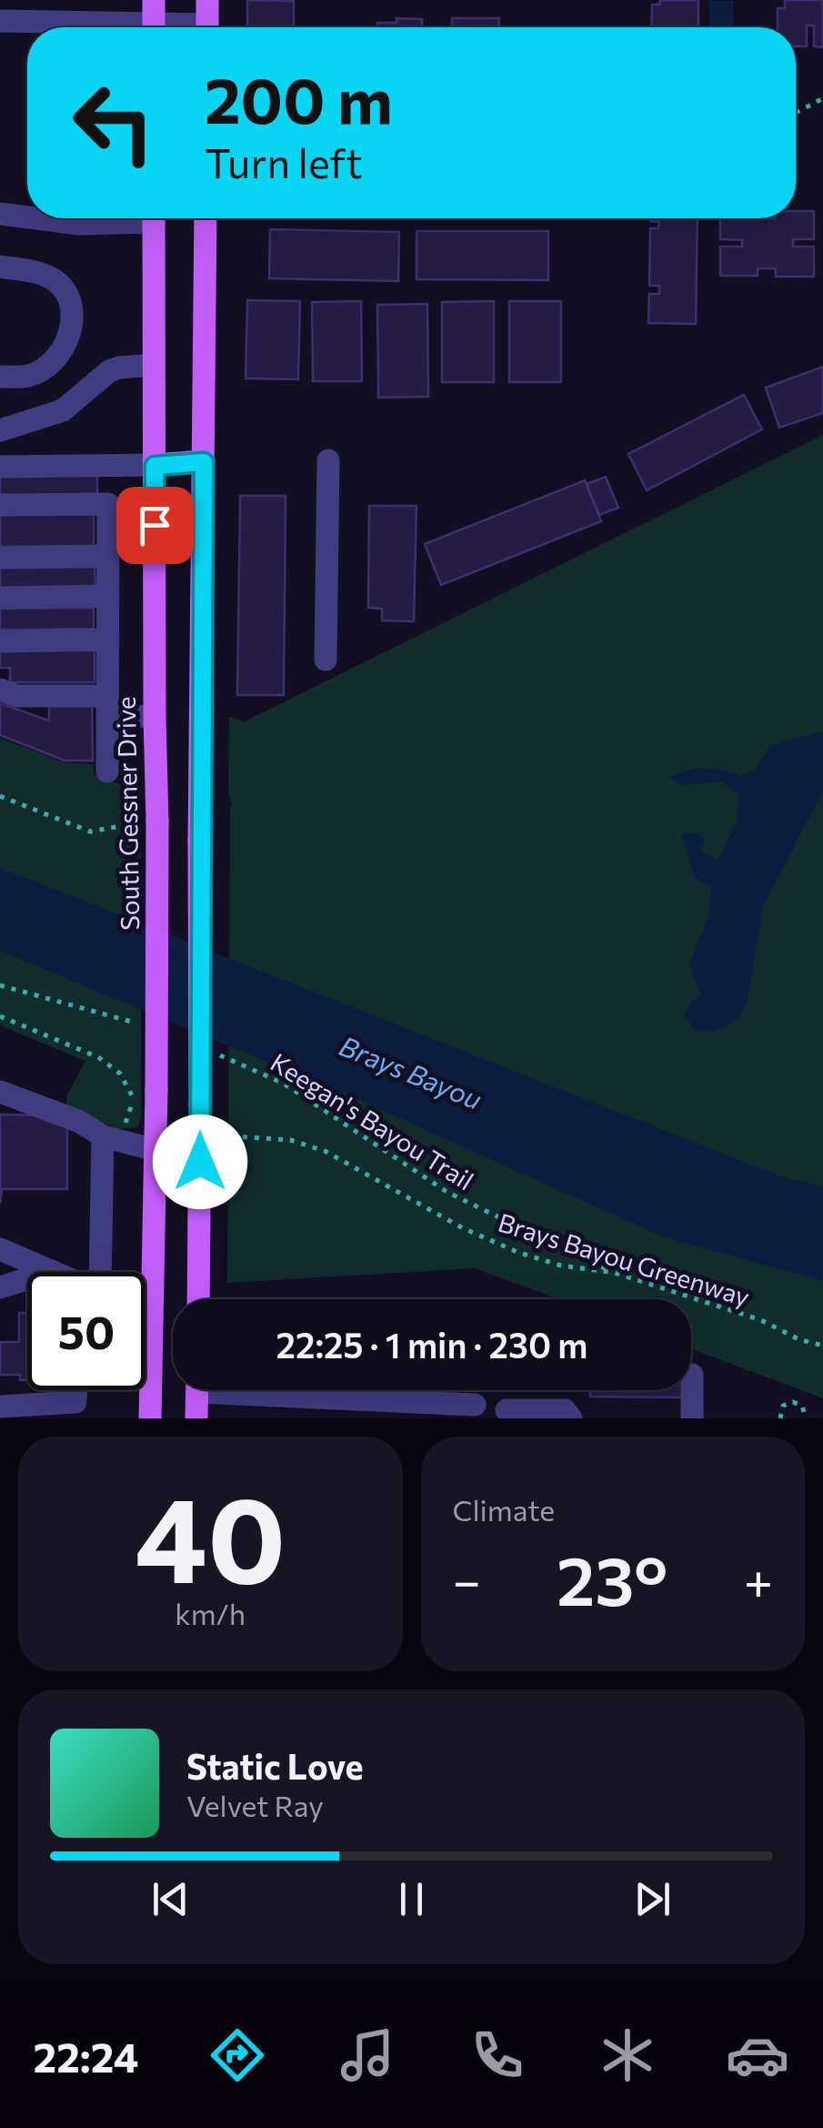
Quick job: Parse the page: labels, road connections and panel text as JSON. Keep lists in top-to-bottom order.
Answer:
{
  "streets": {
    "main road": ["South Gessner Drive"],
    "path": ["Keegan's Bayou Trail", "Brays Bayou Greenway"]
  },
  "crossings": [
    ["Keegan's Bayou Trail", "Brays Bayou Greenway"]
  ],
  "water": ["Brays Bayou"],
  "page": {
    "turn": ["200 m", "Turn left"],
    "limit": "50",
    "trip": "22:25 · 1 min · 230 m",
    "tile": [
      ["40", "km/h"],
      "Climate"
    ],
    "heat": ["−", "23°", "+"],
    "song": ["Static Love", "Velvet Ray"],
    "tabs": "22:24"
  }
}
